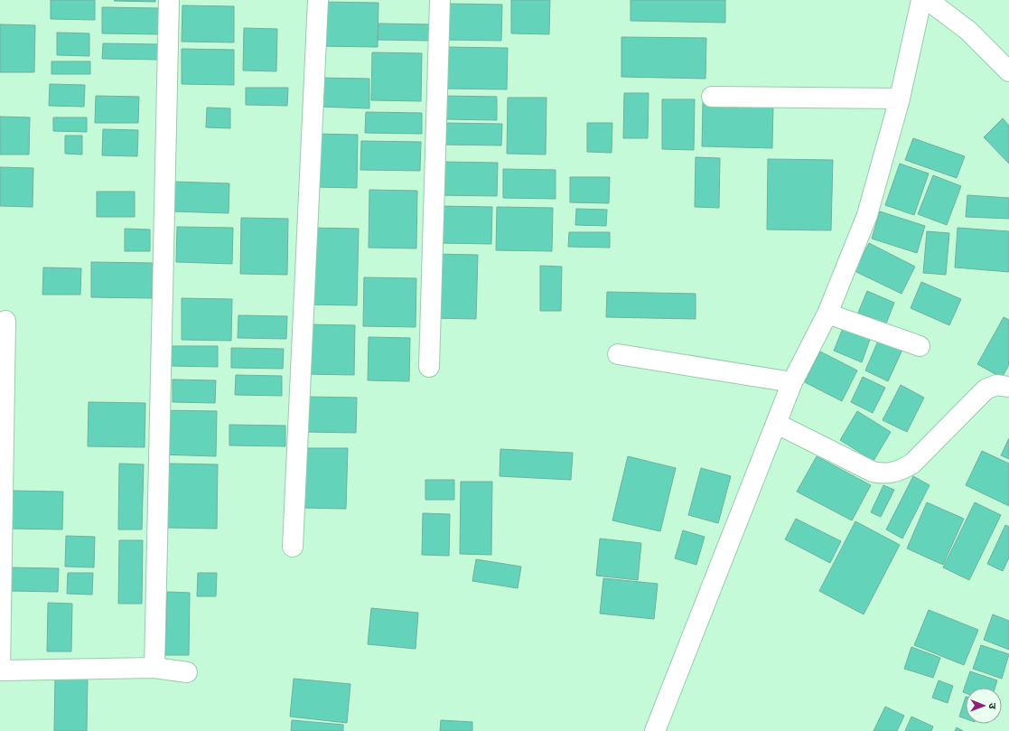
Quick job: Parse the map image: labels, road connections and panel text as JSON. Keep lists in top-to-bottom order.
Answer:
{
  "north": "right"
}
